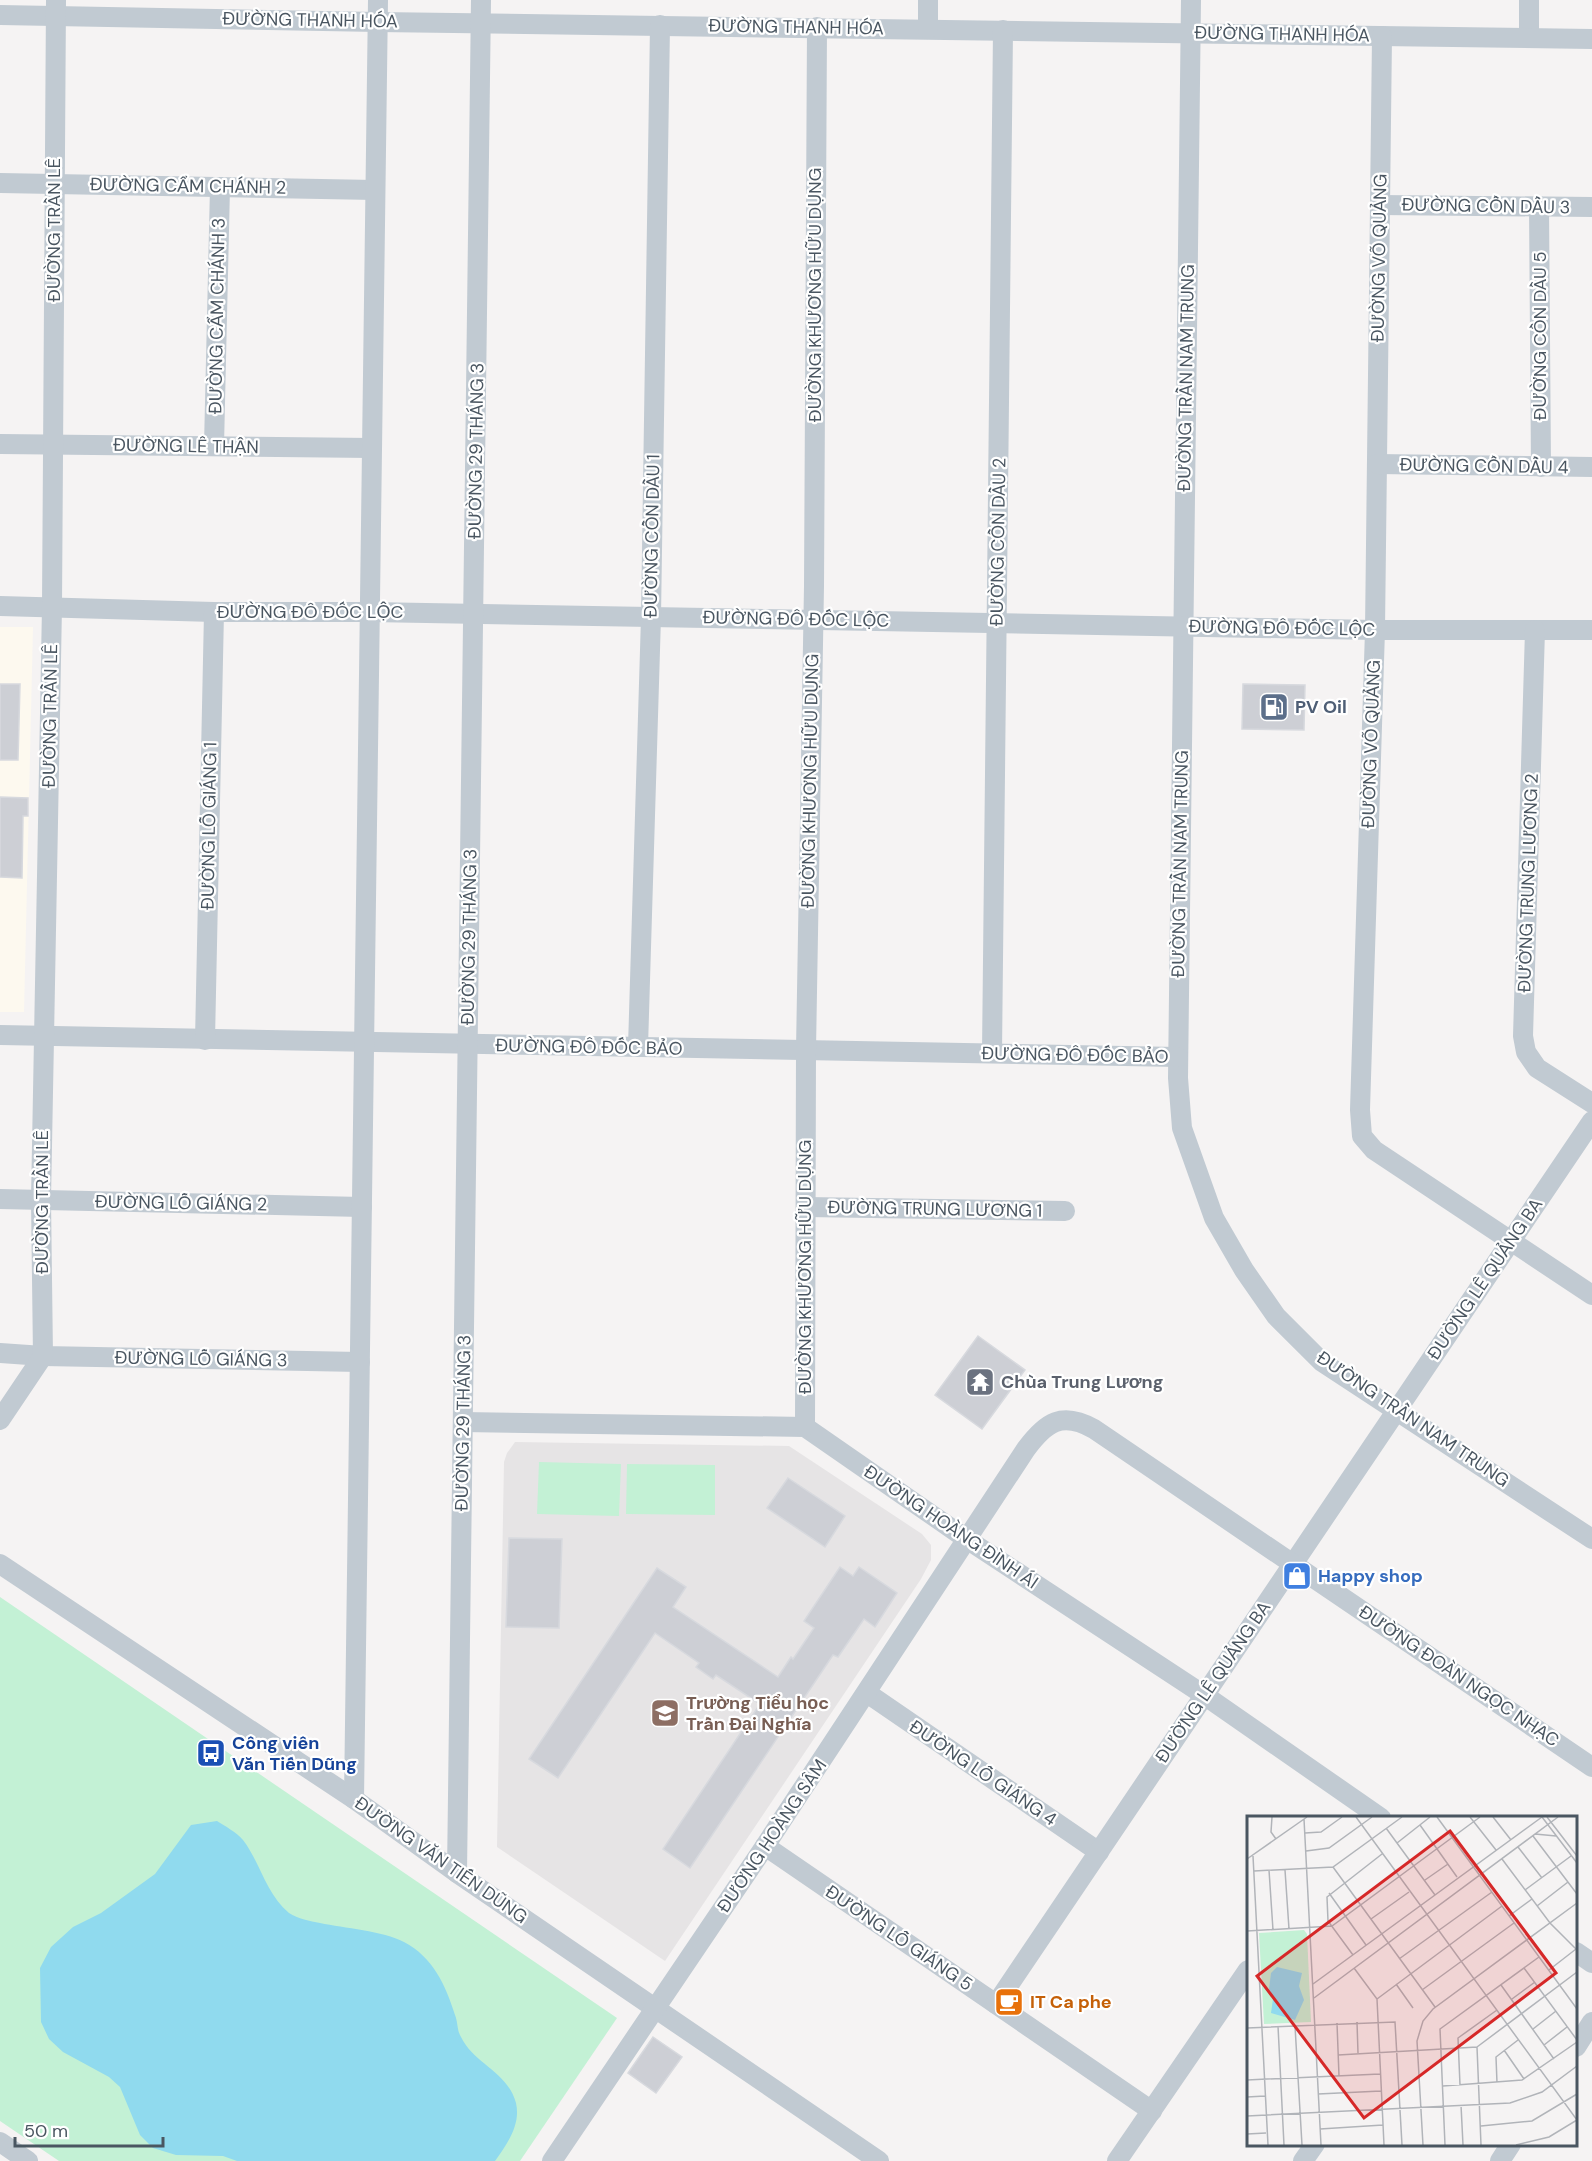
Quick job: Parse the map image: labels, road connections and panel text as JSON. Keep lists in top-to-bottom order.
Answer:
{
  "streets": {
    "street": [
      "ĐƯỜNG THANH HÓA",
      "ĐƯỜNG CẨM CHÁNH 2",
      "ĐƯỜNG CỒN DẦU 3",
      "ĐƯỜNG TRẦN LÊ",
      "ĐƯỜNG VÕ QUẢNG",
      "ĐƯỜNG KHƯƠNG HỮU DỤNG",
      "ĐƯỜNG CẨM CHÁNH 3",
      "ĐƯỜNG CỒN DẦU 5",
      "ĐƯỜNG TRẦN NAM TRUNG",
      "ĐƯỜNG LÊ THẬN",
      "ĐƯỜNG 29 THÁNG 3",
      "ĐƯỜNG CỒN DẦU 4",
      "ĐƯỜNG CỒN DẦU 1",
      "ĐƯỜNG CỒN DẦU 2",
      "ĐƯỜNG ĐÔ ĐỐC LỘC",
      "ĐƯỜNG LỖ GIÁNG 1",
      "ĐƯỜNG TRUNG LƯƠNG 2",
      "ĐƯỜNG ĐÔ ĐỐC BẢO",
      "ĐƯỜNG LỖ GIÁNG 2",
      "ĐƯỜNG TRUNG LƯƠNG 1",
      "ĐƯỜNG LÊ QUẢNG BA",
      "ĐƯỜNG LỖ GIÁNG 3",
      "ĐƯỜNG HOÀNG ĐÌNH ÁI",
      "ĐƯỜNG ĐOÀN NGỌC NHẠC",
      "ĐƯỜNG LỖ GIÁNG 4",
      "ĐƯỜNG HOÀNG SÂM",
      "ĐƯỜNG VĂN TIẾN DŨNG",
      "ĐƯỜNG LỖ GIÁNG 5"
    ]
  },
  "crossings": [
    ["ĐƯỜNG THANH HÓA", "ĐƯỜNG TRẦN LÊ"],
    ["ĐƯỜNG THANH HÓA", "ĐƯỜNG VÕ QUẢNG"],
    ["ĐƯỜNG THANH HÓA", "ĐƯỜNG KHƯƠNG HỮU DỤNG"],
    ["ĐƯỜNG THANH HÓA", "ĐƯỜNG TRẦN NAM TRUNG"],
    ["ĐƯỜNG THANH HÓA", "ĐƯỜNG 29 THÁNG 3"],
    ["ĐƯỜNG THANH HÓA", "ĐƯỜNG CỒN DẦU 1"],
    ["ĐƯỜNG THANH HÓA", "ĐƯỜNG CỒN DẦU 2"],
    ["ĐƯỜNG CẨM CHÁNH 2", "ĐƯỜNG TRẦN LÊ"],
    ["ĐƯỜNG CẨM CHÁNH 2", "ĐƯỜNG CẨM CHÁNH 3"],
    ["ĐƯỜNG CỒN DẦU 3", "ĐƯỜNG VÕ QUẢNG"],
    ["ĐƯỜNG CỒN DẦU 3", "ĐƯỜNG CỒN DẦU 5"],
    ["ĐƯỜNG TRẦN LÊ", "ĐƯỜNG LÊ THẬN"],
    ["ĐƯỜNG TRẦN LÊ", "ĐƯỜNG ĐÔ ĐỐC LỘC"],
    ["ĐƯỜNG TRẦN LÊ", "ĐƯỜNG ĐÔ ĐỐC BẢO"],
    ["ĐƯỜNG TRẦN LÊ", "ĐƯỜNG LỖ GIÁNG 2"],
    ["ĐƯỜNG TRẦN LÊ", "ĐƯỜNG LỖ GIÁNG 3"],
    ["ĐƯỜNG VÕ QUẢNG", "ĐƯỜNG CỒN DẦU 4"],
    ["ĐƯỜNG VÕ QUẢNG", "ĐƯỜNG ĐÔ ĐỐC LỘC"],
    ["ĐƯỜNG VÕ QUẢNG", "ĐƯỜNG LÊ QUẢNG BA"],
    ["ĐƯỜNG KHƯƠNG HỮU DỤNG", "ĐƯỜNG ĐÔ ĐỐC LỘC"],
    ["ĐƯỜNG KHƯƠNG HỮU DỤNG", "ĐƯỜNG ĐÔ ĐỐC BẢO"],
    ["ĐƯỜNG KHƯƠNG HỮU DỤNG", "ĐƯỜNG TRUNG LƯƠNG 1"],
    ["ĐƯỜNG KHƯƠNG HỮU DỤNG", "ĐƯỜNG HOÀNG ĐÌNH ÁI"],
    ["ĐƯỜNG CẨM CHÁNH 3", "ĐƯỜNG LÊ THẬN"],
    ["ĐƯỜNG CỒN DẦU 5", "ĐƯỜNG CỒN DẦU 4"],
    ["ĐƯỜNG TRẦN NAM TRUNG", "ĐƯỜNG ĐÔ ĐỐC LỘC"],
    ["ĐƯỜNG TRẦN NAM TRUNG", "ĐƯỜNG ĐÔ ĐỐC BẢO"],
    ["ĐƯỜNG TRẦN NAM TRUNG", "ĐƯỜNG LÊ QUẢNG BA"],
    ["ĐƯỜNG 29 THÁNG 3", "ĐƯỜNG ĐÔ ĐỐC LỘC"],
    ["ĐƯỜNG 29 THÁNG 3", "ĐƯỜNG ĐÔ ĐỐC BẢO"],
    ["ĐƯỜNG 29 THÁNG 3", "ĐƯỜNG VĂN TIẾN DŨNG"],
    ["ĐƯỜNG CỒN DẦU 1", "ĐƯỜNG ĐÔ ĐỐC LỘC"],
    ["ĐƯỜNG CỒN DẦU 1", "ĐƯỜNG ĐÔ ĐỐC BẢO"],
    ["ĐƯỜNG CỒN DẦU 2", "ĐƯỜNG ĐÔ ĐỐC LỘC"],
    ["ĐƯỜNG CỒN DẦU 2", "ĐƯỜNG ĐÔ ĐỐC BẢO"],
    ["ĐƯỜNG ĐÔ ĐỐC LỘC", "ĐƯỜNG LỖ GIÁNG 1"],
    ["ĐƯỜNG ĐÔ ĐỐC LỘC", "ĐƯỜNG TRUNG LƯƠNG 2"],
    ["ĐƯỜNG LỖ GIÁNG 1", "ĐƯỜNG ĐÔ ĐỐC BẢO"],
    ["ĐƯỜNG LÊ QUẢNG BA", "ĐƯỜNG HOÀNG ĐÌNH ÁI"],
    ["ĐƯỜNG LÊ QUẢNG BA", "ĐƯỜNG ĐOÀN NGỌC NHẠC"],
    ["ĐƯỜNG LÊ QUẢNG BA", "ĐƯỜNG LỖ GIÁNG 4"],
    ["ĐƯỜNG LÊ QUẢNG BA", "ĐƯỜNG LỖ GIÁNG 5"],
    ["ĐƯỜNG HOÀNG ĐÌNH ÁI", "ĐƯỜNG HOÀNG SÂM"],
    ["ĐƯỜNG ĐOÀN NGỌC NHẠC", "ĐƯỜNG HOÀNG SÂM"],
    ["ĐƯỜNG LỖ GIÁNG 4", "ĐƯỜNG HOÀNG SÂM"],
    ["ĐƯỜNG HOÀNG SÂM", "ĐƯỜNG VĂN TIẾN DŨNG"],
    ["ĐƯỜNG HOÀNG SÂM", "ĐƯỜNG LỖ GIÁNG 5"]
  ],
  "places": {
    "fuel station": ["PV Oil"],
    "temple": ["Chùa Trung Lương"],
    "shop": ["Happy shop"],
    "school or university": ["Trường Tiểu học Trần Đại Nghĩa"],
    "bus stop": ["Công viên Văn Tiến Dũng"],
    "cafe": ["IT Ca phe"]
  },
  "scale_bar": "50 m"
}
